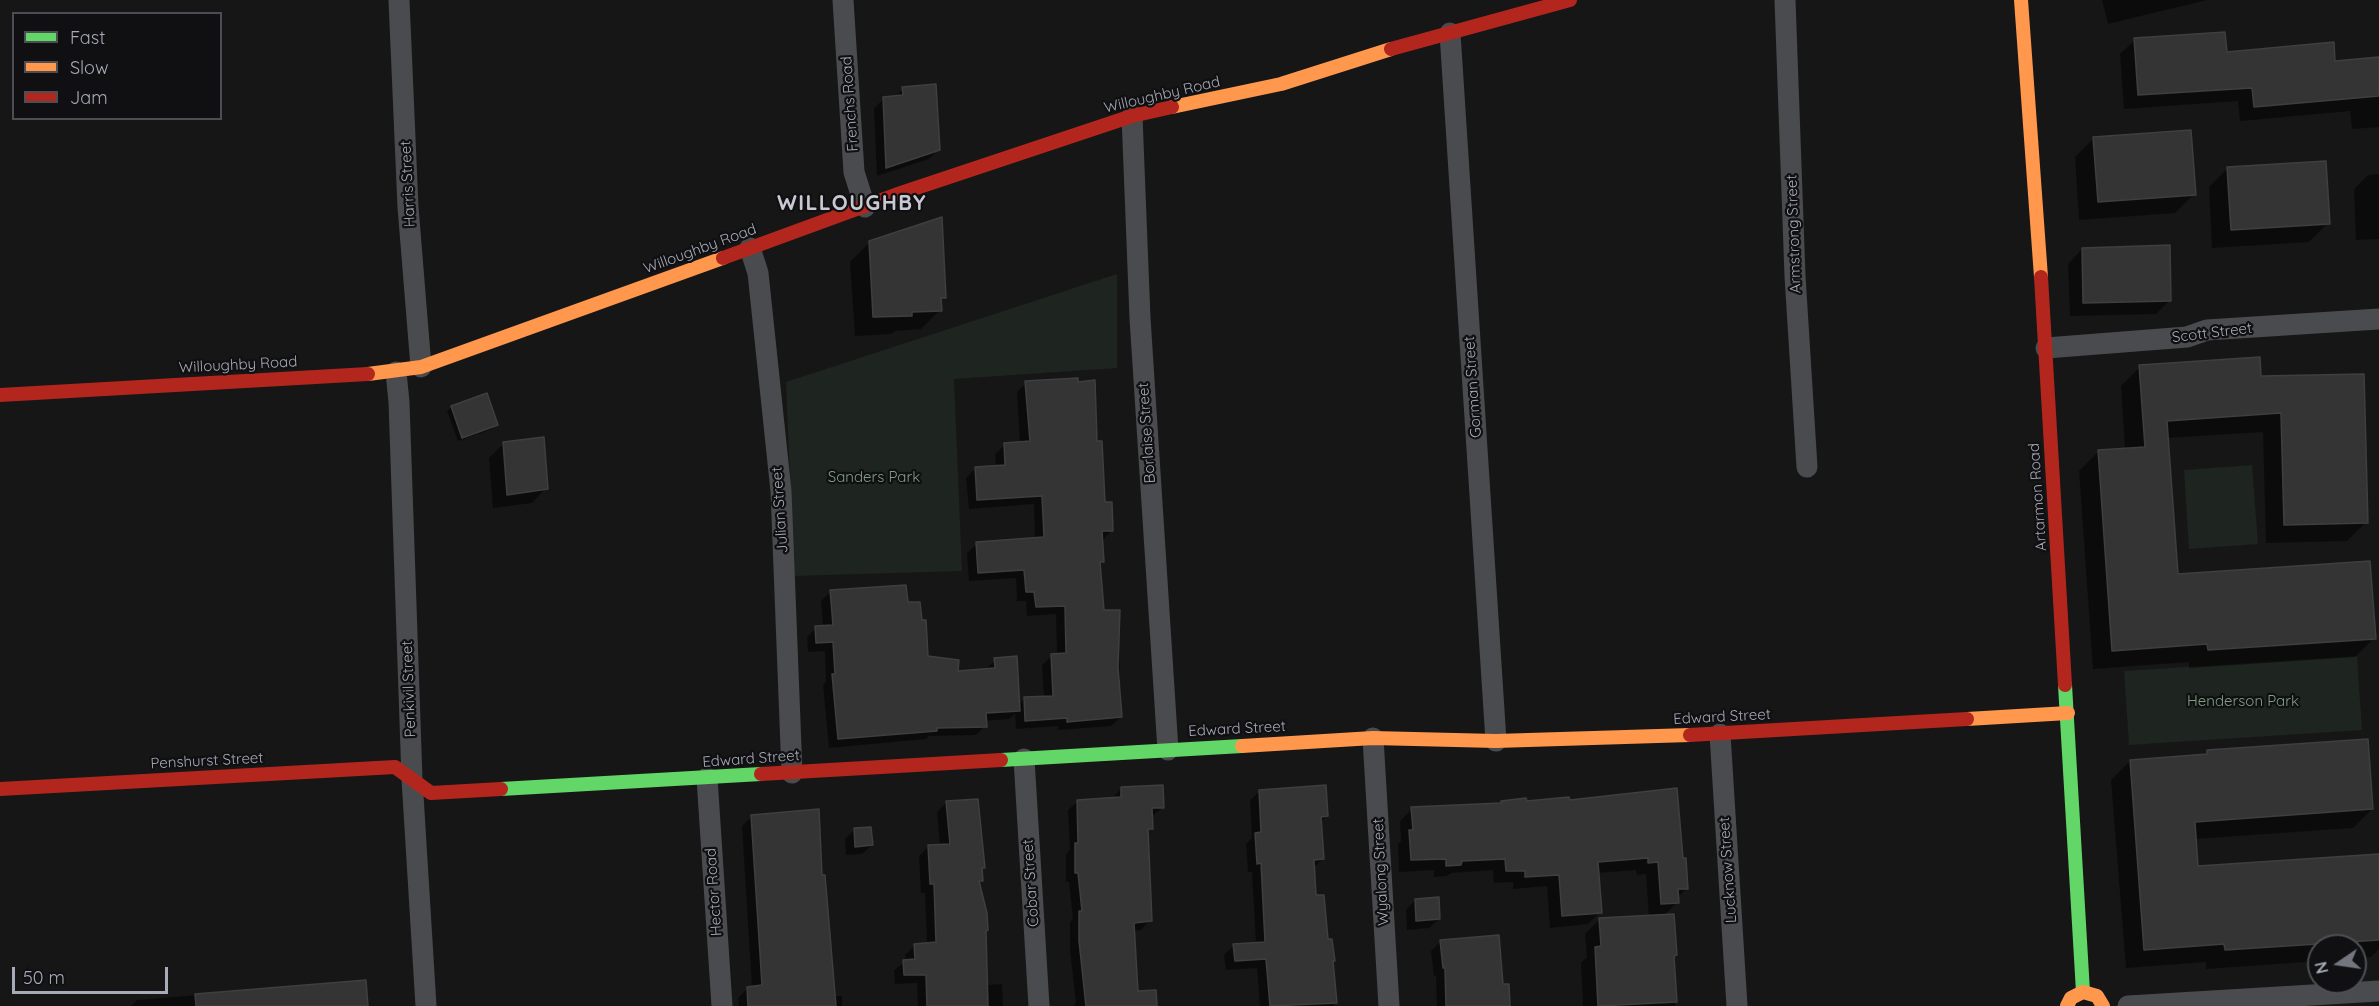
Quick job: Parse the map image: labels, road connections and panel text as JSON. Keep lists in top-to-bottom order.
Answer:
{
  "streets": {
    "street": [
      "Willoughby Road",
      "Frenchs Road",
      "Harris Street",
      "Armstrong Street",
      "Scott Street",
      "Gorman Street",
      "Borlaise Street",
      "Artarmon Road",
      "Julian Street",
      "Penkivil Street",
      "Edward Street",
      "Penshurst Street",
      "Lucknow Street",
      "Wyalong Street",
      "Cobar Street",
      "Hector Road"
    ]
  },
  "crossings": [
    ["Willoughby Road", "Frenchs Road"],
    ["Willoughby Road", "Harris Street"],
    ["Willoughby Road", "Gorman Street"],
    ["Willoughby Road", "Borlaise Street"],
    ["Willoughby Road", "Julian Street"],
    ["Willoughby Road", "Penkivil Street"],
    ["Scott Street", "Artarmon Road"],
    ["Gorman Street", "Edward Street"],
    ["Borlaise Street", "Edward Street"],
    ["Artarmon Road", "Edward Street"],
    ["Julian Street", "Edward Street"],
    ["Penkivil Street", "Edward Street"],
    ["Penkivil Street", "Penshurst Street"],
    ["Edward Street", "Penshurst Street"],
    ["Edward Street", "Lucknow Street"],
    ["Edward Street", "Wyalong Street"],
    ["Edward Street", "Cobar Street"],
    ["Edward Street", "Hector Road"]
  ],
  "districts": ["WILLOUGHBY"],
  "parks": ["Sanders Park", "Henderson Park"],
  "legend": ["Fast", "Slow", "Jam"],
  "scale_bar": "50 m",
  "north": "left"
}
